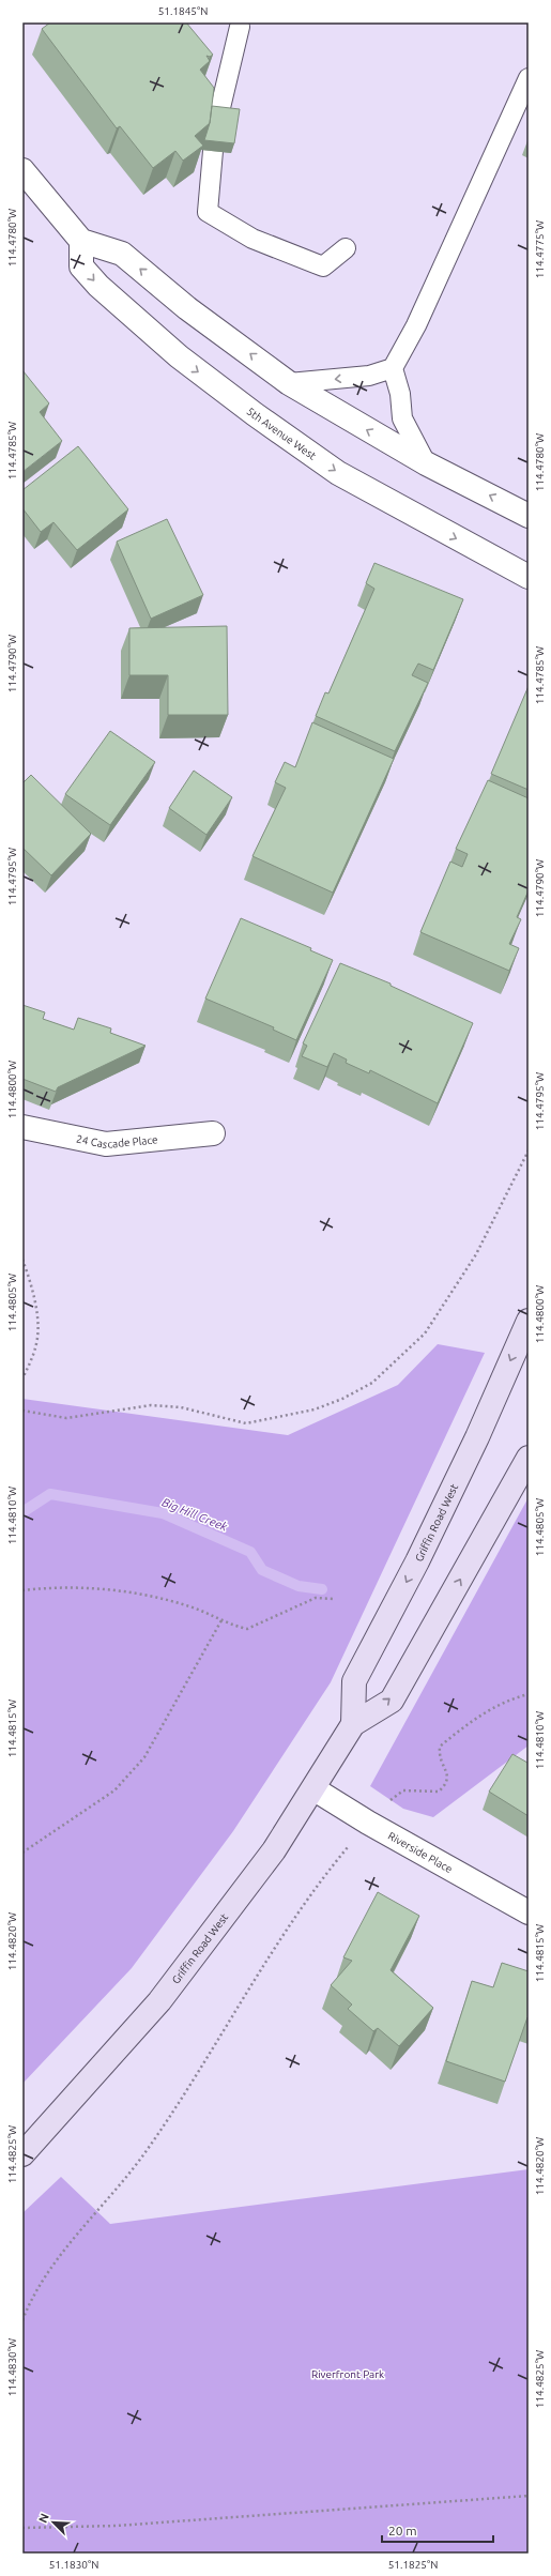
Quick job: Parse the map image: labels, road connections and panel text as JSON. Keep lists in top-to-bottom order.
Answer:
{
  "streets": {
    "main road": ["Griffin Road West"],
    "street": ["5th Avenue West", "24 Cascade Place", "Riverside Place"]
  },
  "crossings": [
    ["Griffin Road West", "Riverside Place"]
  ],
  "water": ["Big Hill Creek"],
  "parks": ["Riverfront Park"],
  "scale_bar": "20 m",
  "north": "top left",
  "coordinates": [
    "51.1845°N",
    "114.4780°W",
    "114.4775°W",
    "114.4785°W",
    "114.4790°W",
    "114.4795°W",
    "114.4800°W",
    "114.4805°W",
    "114.4810°W",
    "114.4815°W",
    "114.4820°W",
    "114.4825°W",
    "114.4830°W",
    "51.1830°N",
    "51.1825°N"
  ]
}
